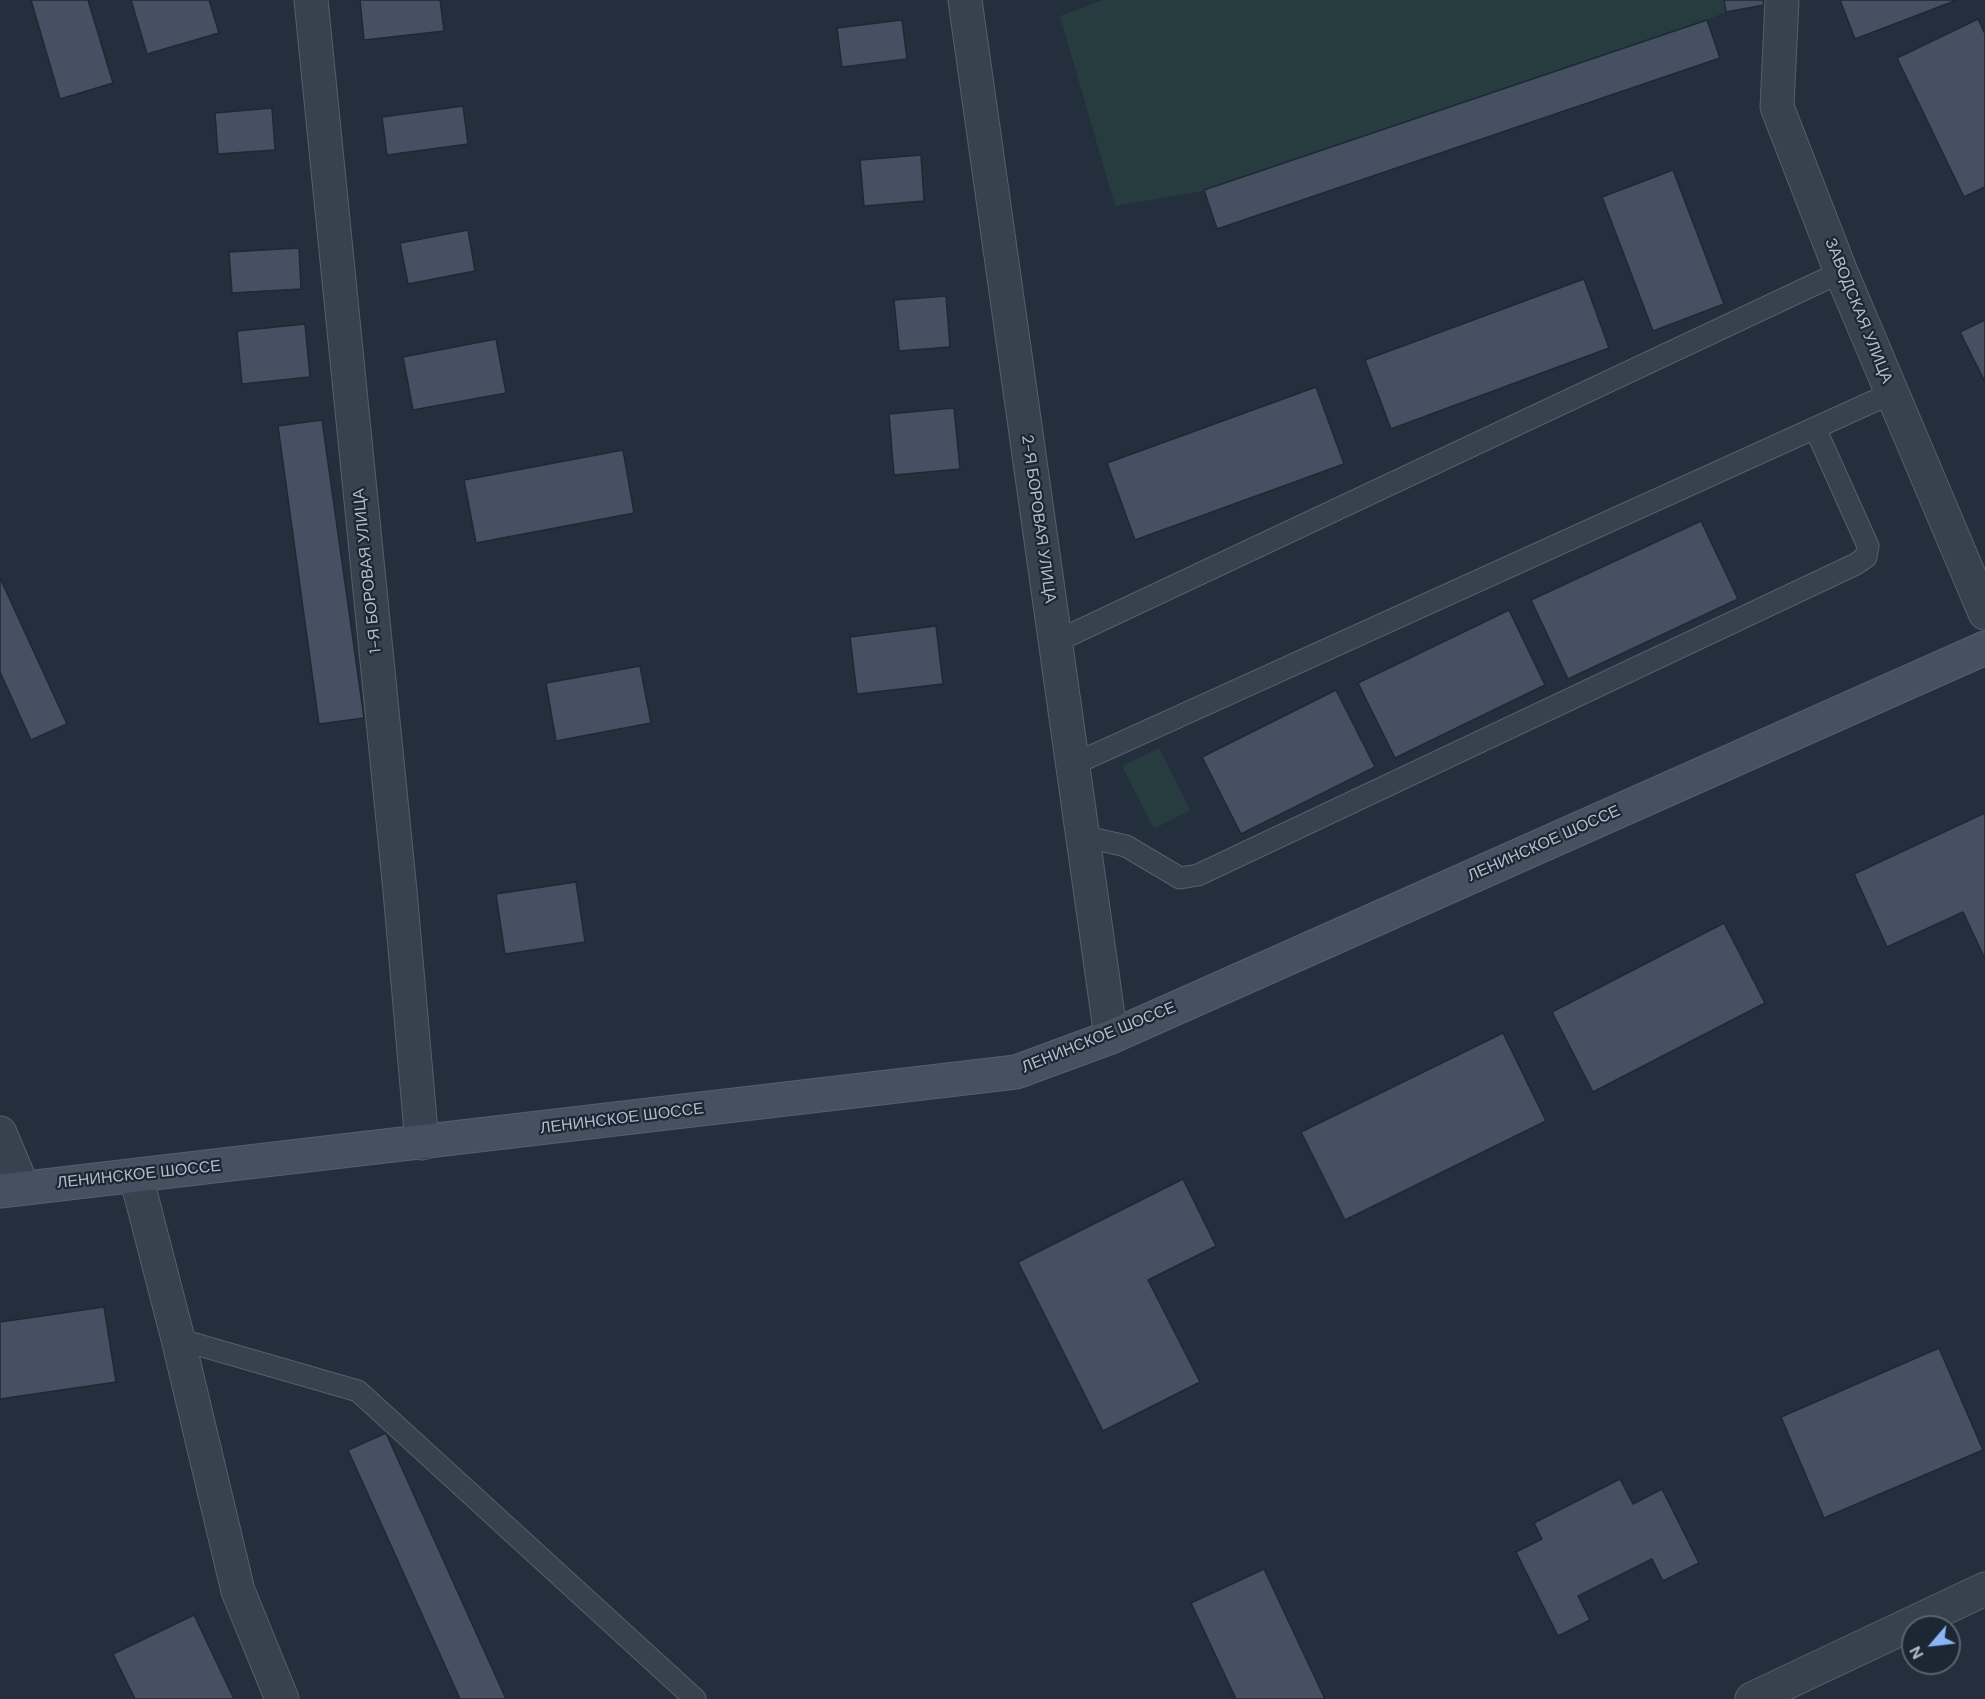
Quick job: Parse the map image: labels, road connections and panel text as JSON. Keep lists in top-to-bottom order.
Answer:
{
  "streets": {
    "street": [
      "ЗАВОДСКАЯ УЛИЦА",
      "2-Я БОРОВАЯ УЛИЦА",
      "1-Я БОРОВАЯ УЛИЦА",
      "ЛЕНИНСКОЕ ШОССЕ"
    ]
  },
  "crossings": [
    ["2-Я БОРОВАЯ УЛИЦА", "ЛЕНИНСКОЕ ШОССЕ"],
    ["1-Я БОРОВАЯ УЛИЦА", "ЛЕНИНСКОЕ ШОССЕ"]
  ],
  "north": "bottom left"
}
